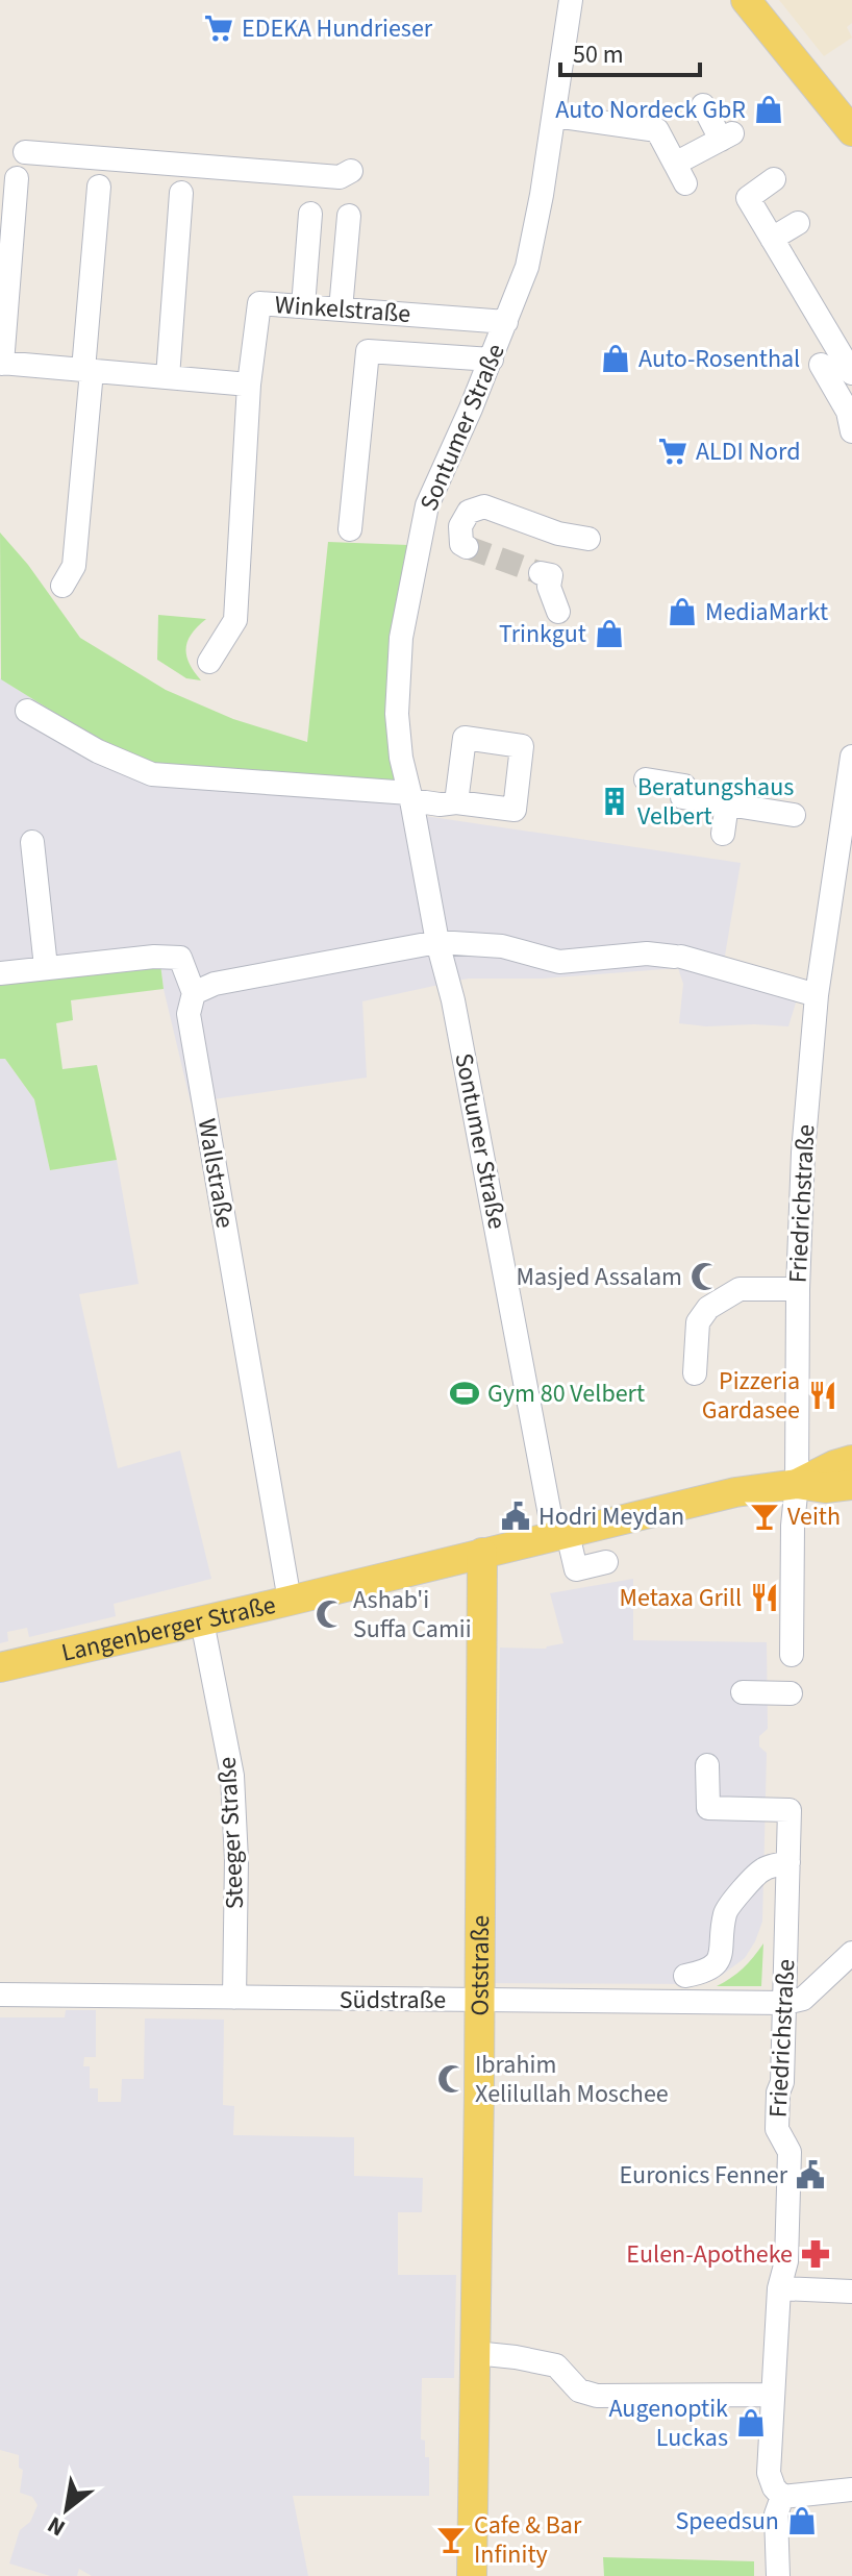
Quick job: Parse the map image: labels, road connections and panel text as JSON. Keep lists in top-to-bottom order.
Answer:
{
  "streets": {
    "main road": ["Langenberger Straße", "Oststraße"],
    "street": [
      "Winkelstraße",
      "Sontumer Straße",
      "Wallstraße",
      "Friedrichstraße",
      "Steeger Straße",
      "Südstraße"
    ]
  },
  "crossings": [
    ["Winkelstraße", "Sontumer Straße"],
    ["Sontumer Straße", "Langenberger Straße"],
    ["Wallstraße", "Langenberger Straße"],
    ["Friedrichstraße", "Langenberger Straße"],
    ["Friedrichstraße", "Südstraße"],
    ["Langenberger Straße", "Steeger Straße"],
    ["Langenberger Straße", "Oststraße"],
    ["Steeger Straße", "Südstraße"],
    ["Oststraße", "Südstraße"]
  ],
  "places": {
    "supermarket": ["EDEKA Hundrieser", "ALDI Nord"],
    "shop": [
      "Auto Nordeck GbR",
      "Auto-Rosenthal",
      "MediaMarkt",
      "Trinkgut",
      "Augenoptik Luckas",
      "Speedsun"
    ],
    "building": ["Beratungshaus Velbert"],
    "mosque": ["Masjed Assalam", "Ashab'i Suffa Camii", "Ibrahim Xelilullah Moschee"],
    "sports": ["Gym 80 Velbert"],
    "restaurant": ["Pizzeria Gardasee", "Metaxa Grill"],
    "public building": ["Hodri Meydan", "Euronics Fenner"],
    "bar": ["Veith", "Cafe & Bar Infinity"],
    "pharmacy": ["Eulen-Apotheke"]
  },
  "scale_bar": "50 m",
  "north": "bottom left"
}
